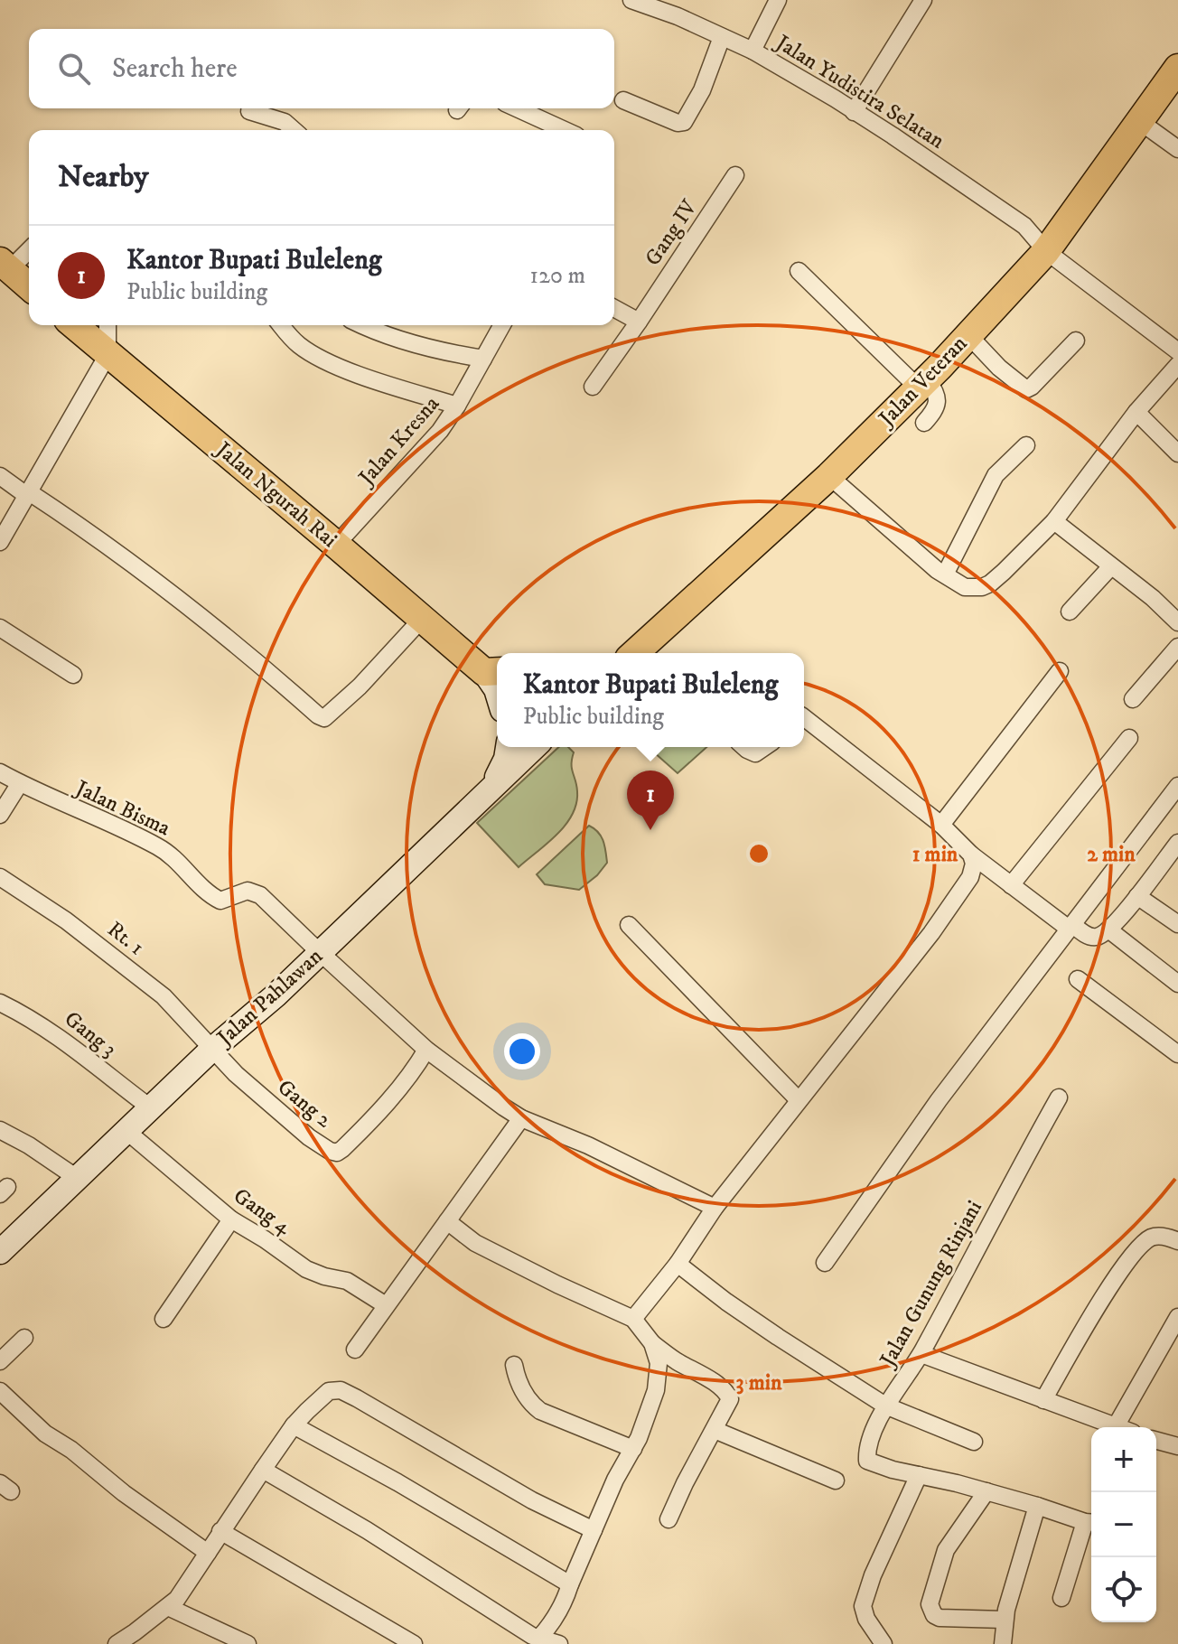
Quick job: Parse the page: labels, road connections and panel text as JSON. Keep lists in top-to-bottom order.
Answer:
{
  "streets": {
    "highway": ["Jalan Veteran", "Jalan Ngurah Rai"],
    "main road": ["Jalan Pahlawan"],
    "street": [
      "Jalan Yudistira Selatan",
      "Gang IV",
      "Jalan Kresna",
      "Jalan Bisma",
      "Rt. 1",
      "Gang 3",
      "Gang 2",
      "Gang 4",
      "Jalan Gunung Rinjani"
    ]
  },
  "crossings": [
    ["Jalan Yudistira Selatan", "Jalan Veteran"],
    ["Jalan Kresna", "Jalan Ngurah Rai"],
    ["Jalan Bisma", "Jalan Pahlawan"],
    ["Rt. 1", "Jalan Pahlawan"],
    ["Rt. 1", "Gang 2"],
    ["Jalan Pahlawan", "Gang 3"],
    ["Jalan Pahlawan", "Gang 2"],
    ["Jalan Pahlawan", "Gang 4"]
  ],
  "page": {
    "search": "Search here",
    "heading": "Nearby",
    "list": [
      {
        "mark": "1",
        "name": "Kantor Bupati Buleleng",
        "note": "Public building",
        "value": "120 m"
      }
    ],
    "popup": ["Kantor Bupati Buleleng", "Public building"],
    "pins": "1",
    "map_buttons": ["+", "−"]
  },
  "rings": ["1 min", "2 min", "3 min"]
}
